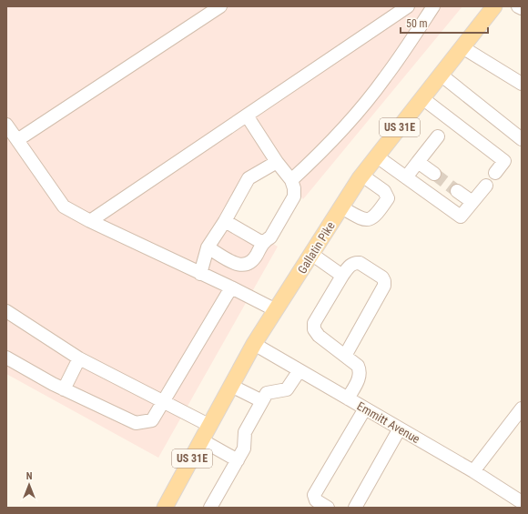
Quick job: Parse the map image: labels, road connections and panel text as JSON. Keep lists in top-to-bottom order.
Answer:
{
  "streets": {
    "main road": ["US 31E", "Gallatin Pike"],
    "street": ["Emmitt Avenue"]
  },
  "crossings": [
    ["Gallatin Pike", "Emmitt Avenue"]
  ],
  "scale_bar": "50 m",
  "north": "top"
}
